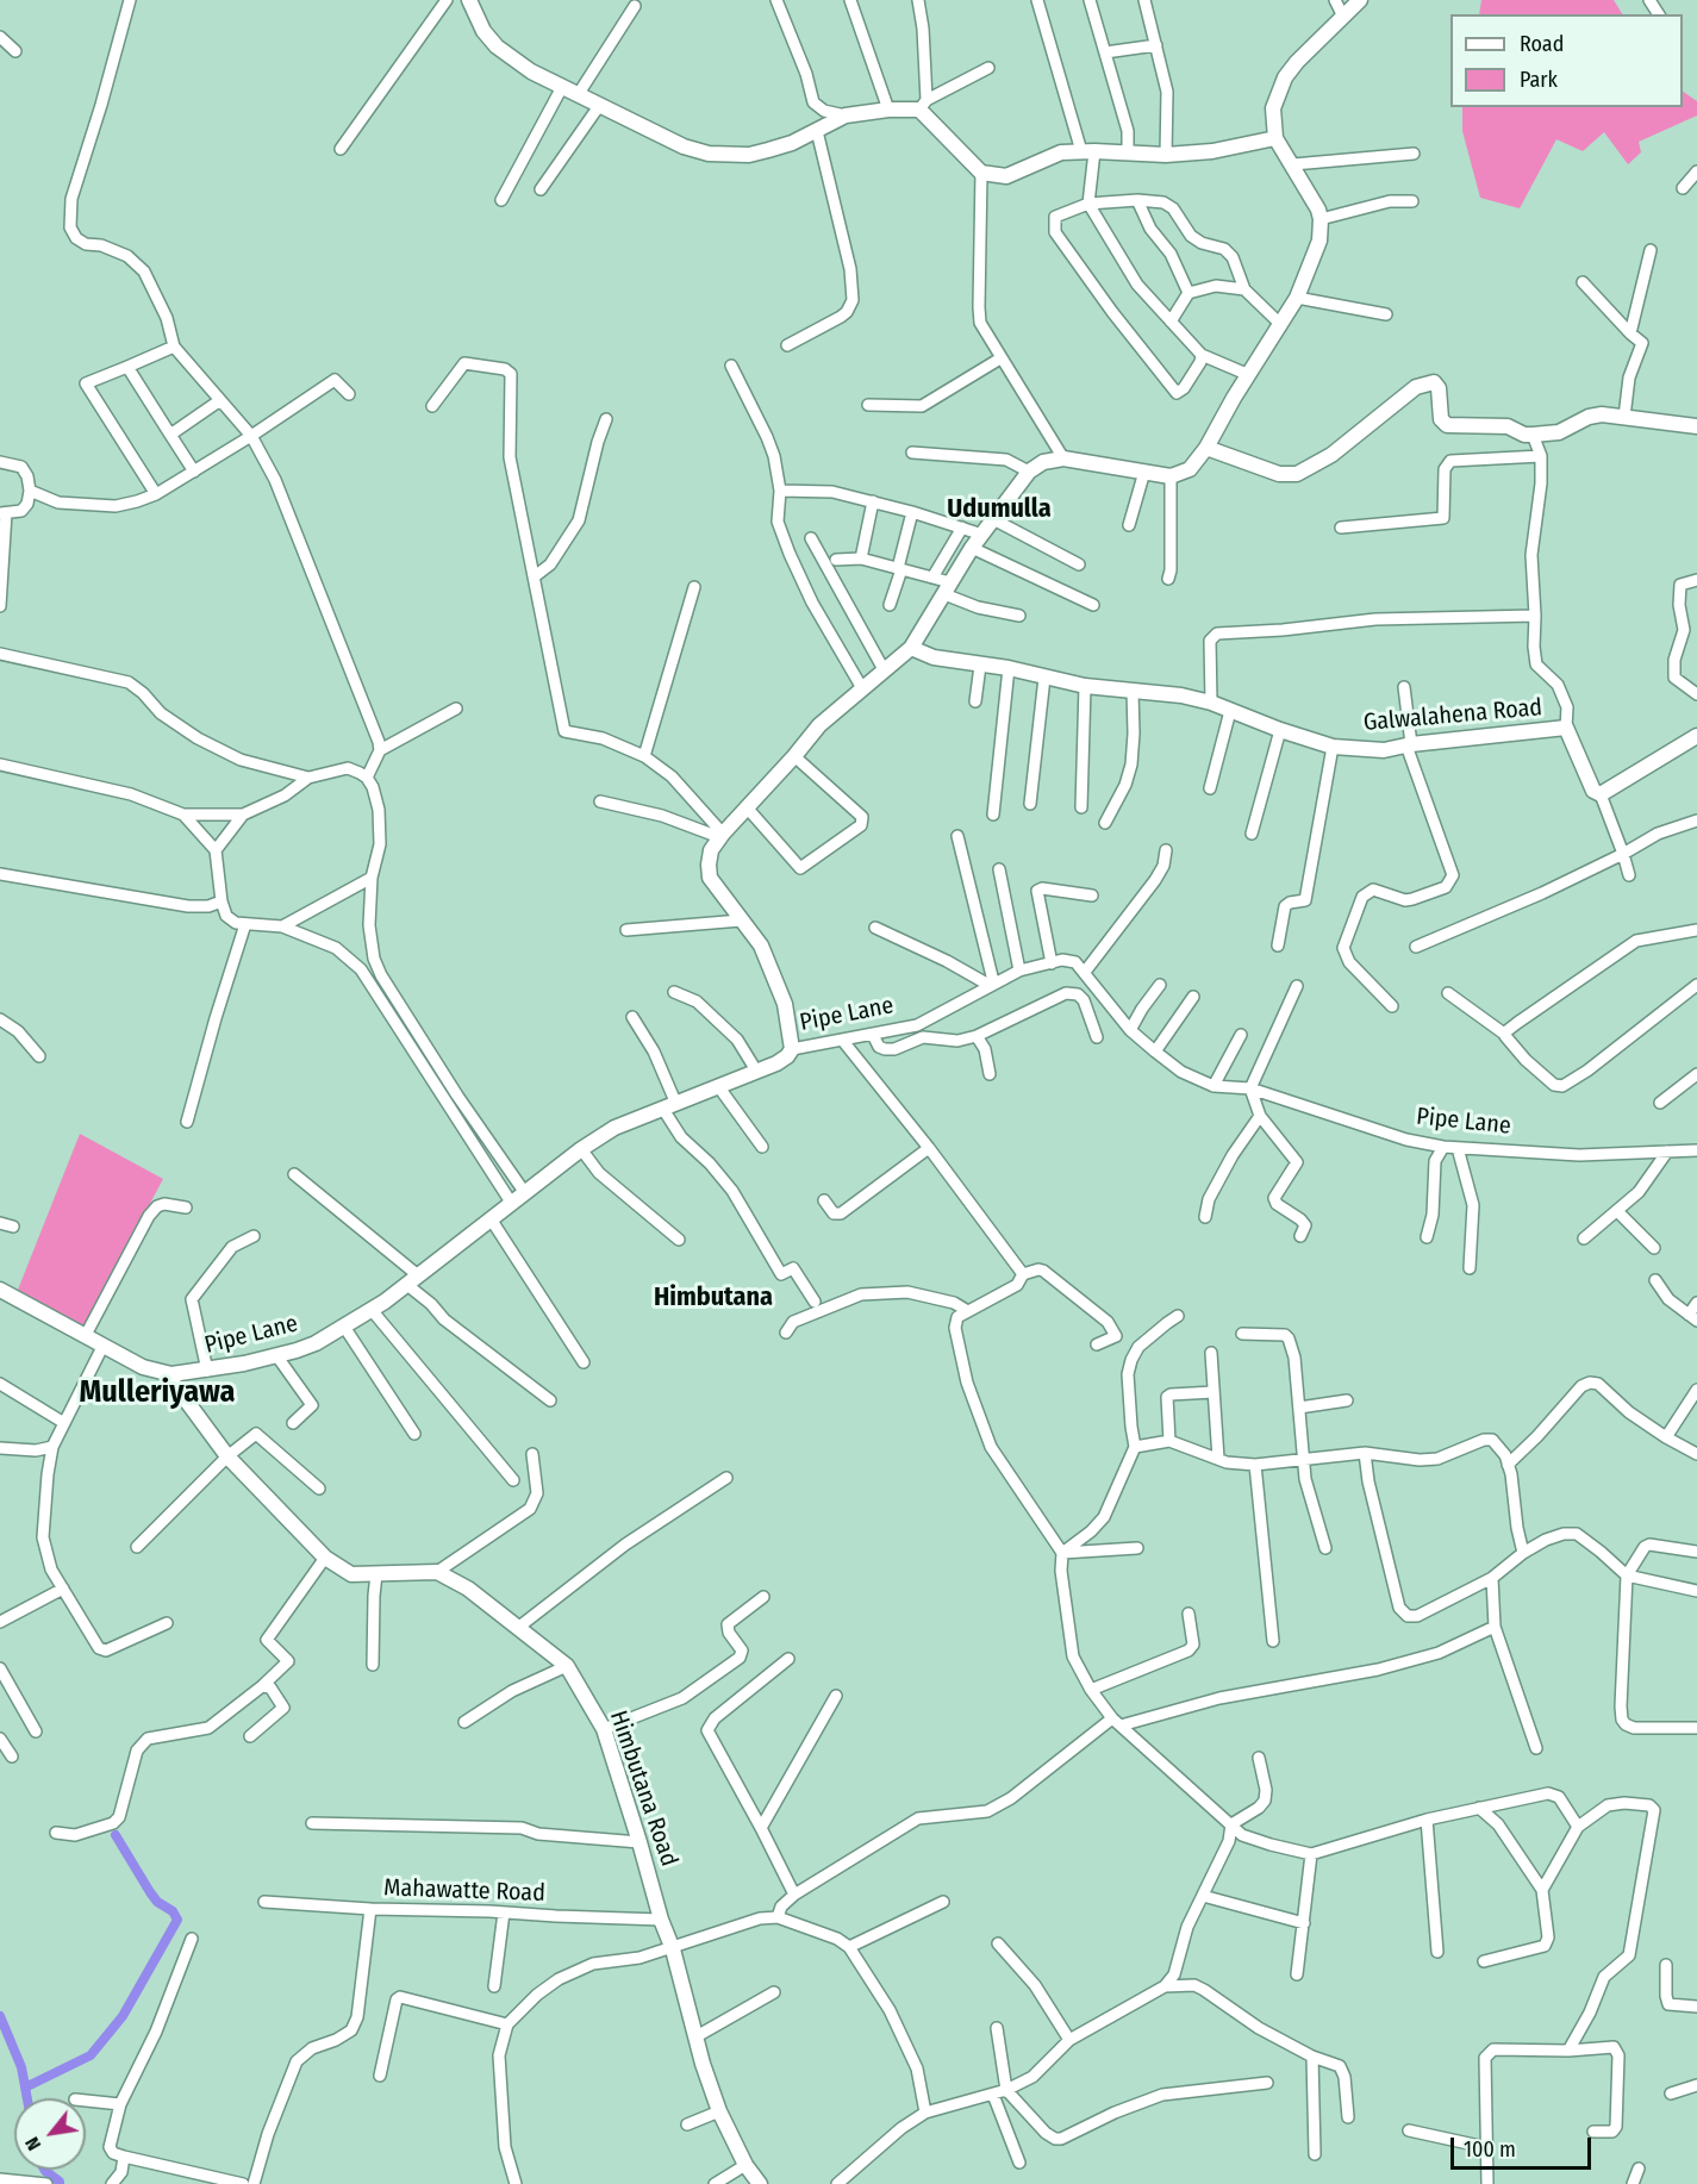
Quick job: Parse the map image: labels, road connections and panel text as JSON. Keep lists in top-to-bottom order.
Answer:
{
  "streets": {
    "street": [
      "Galwalahena Road",
      "Pipe Lane",
      "Himbutana Road",
      "Mahawatte Road"
    ]
  },
  "crossings": [
    ["Himbutana Road", "Mahawatte Road"]
  ],
  "districts": ["Udumulla", "Himbutana", "Mulleriyawa"],
  "legend": ["Road", "Park"],
  "scale_bar": "100 m",
  "north": "bottom left"
}
